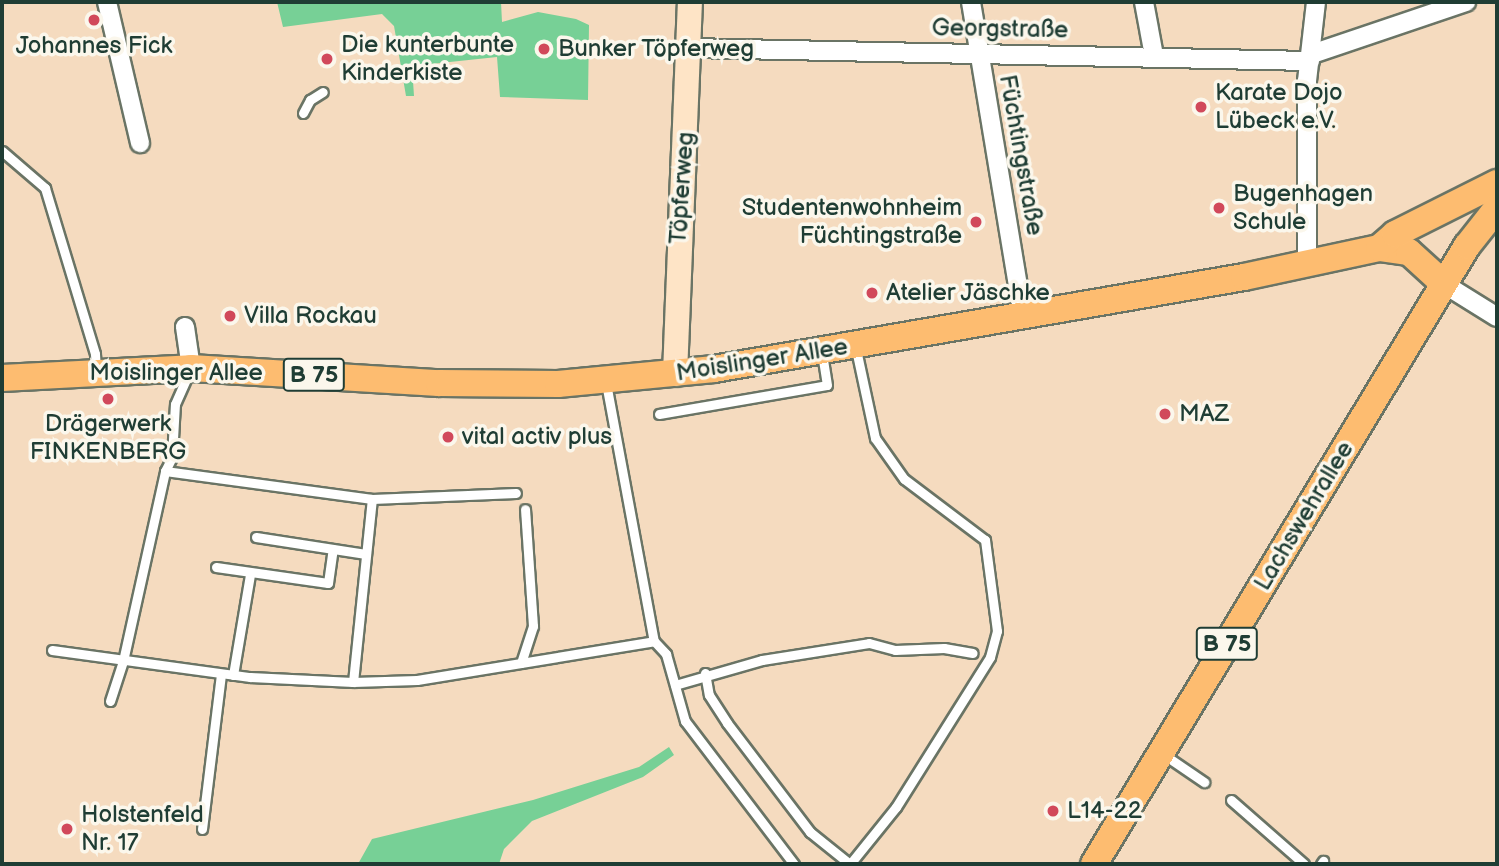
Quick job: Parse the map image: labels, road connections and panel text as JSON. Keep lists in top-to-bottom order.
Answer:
{
  "streets": {
    "main road": [
      "Töpferweg",
      "Moislinger Allee",
      "B 75",
      "Lachswehrallee"
    ],
    "street": ["Georgstraße", "Füchtingstraße"]
  },
  "crossings": [
    ["Georgstraße", "Füchtingstraße"],
    ["Georgstraße", "Töpferweg"],
    ["Füchtingstraße", "Moislinger Allee"],
    ["Töpferweg", "Moislinger Allee"],
    ["Moislinger Allee", "B 75"],
    ["B 75", "Lachswehrallee"]
  ],
  "places": [
    "Johannes Fick",
    "Bunker Töpferweg",
    "Die kunterbunte Kinderkiste",
    "Karate Dojo Lübeck e.V.",
    "Bugenhagen Schule",
    "Studentenwohnheim Füchtingstraße",
    "Atelier Jäschke",
    "Villa Rockau",
    "Drägerwerk FINKENBERG",
    "MAZ",
    "vital activ plus",
    "L14-22",
    "Holstenfeld Nr. 17"
  ]
}
